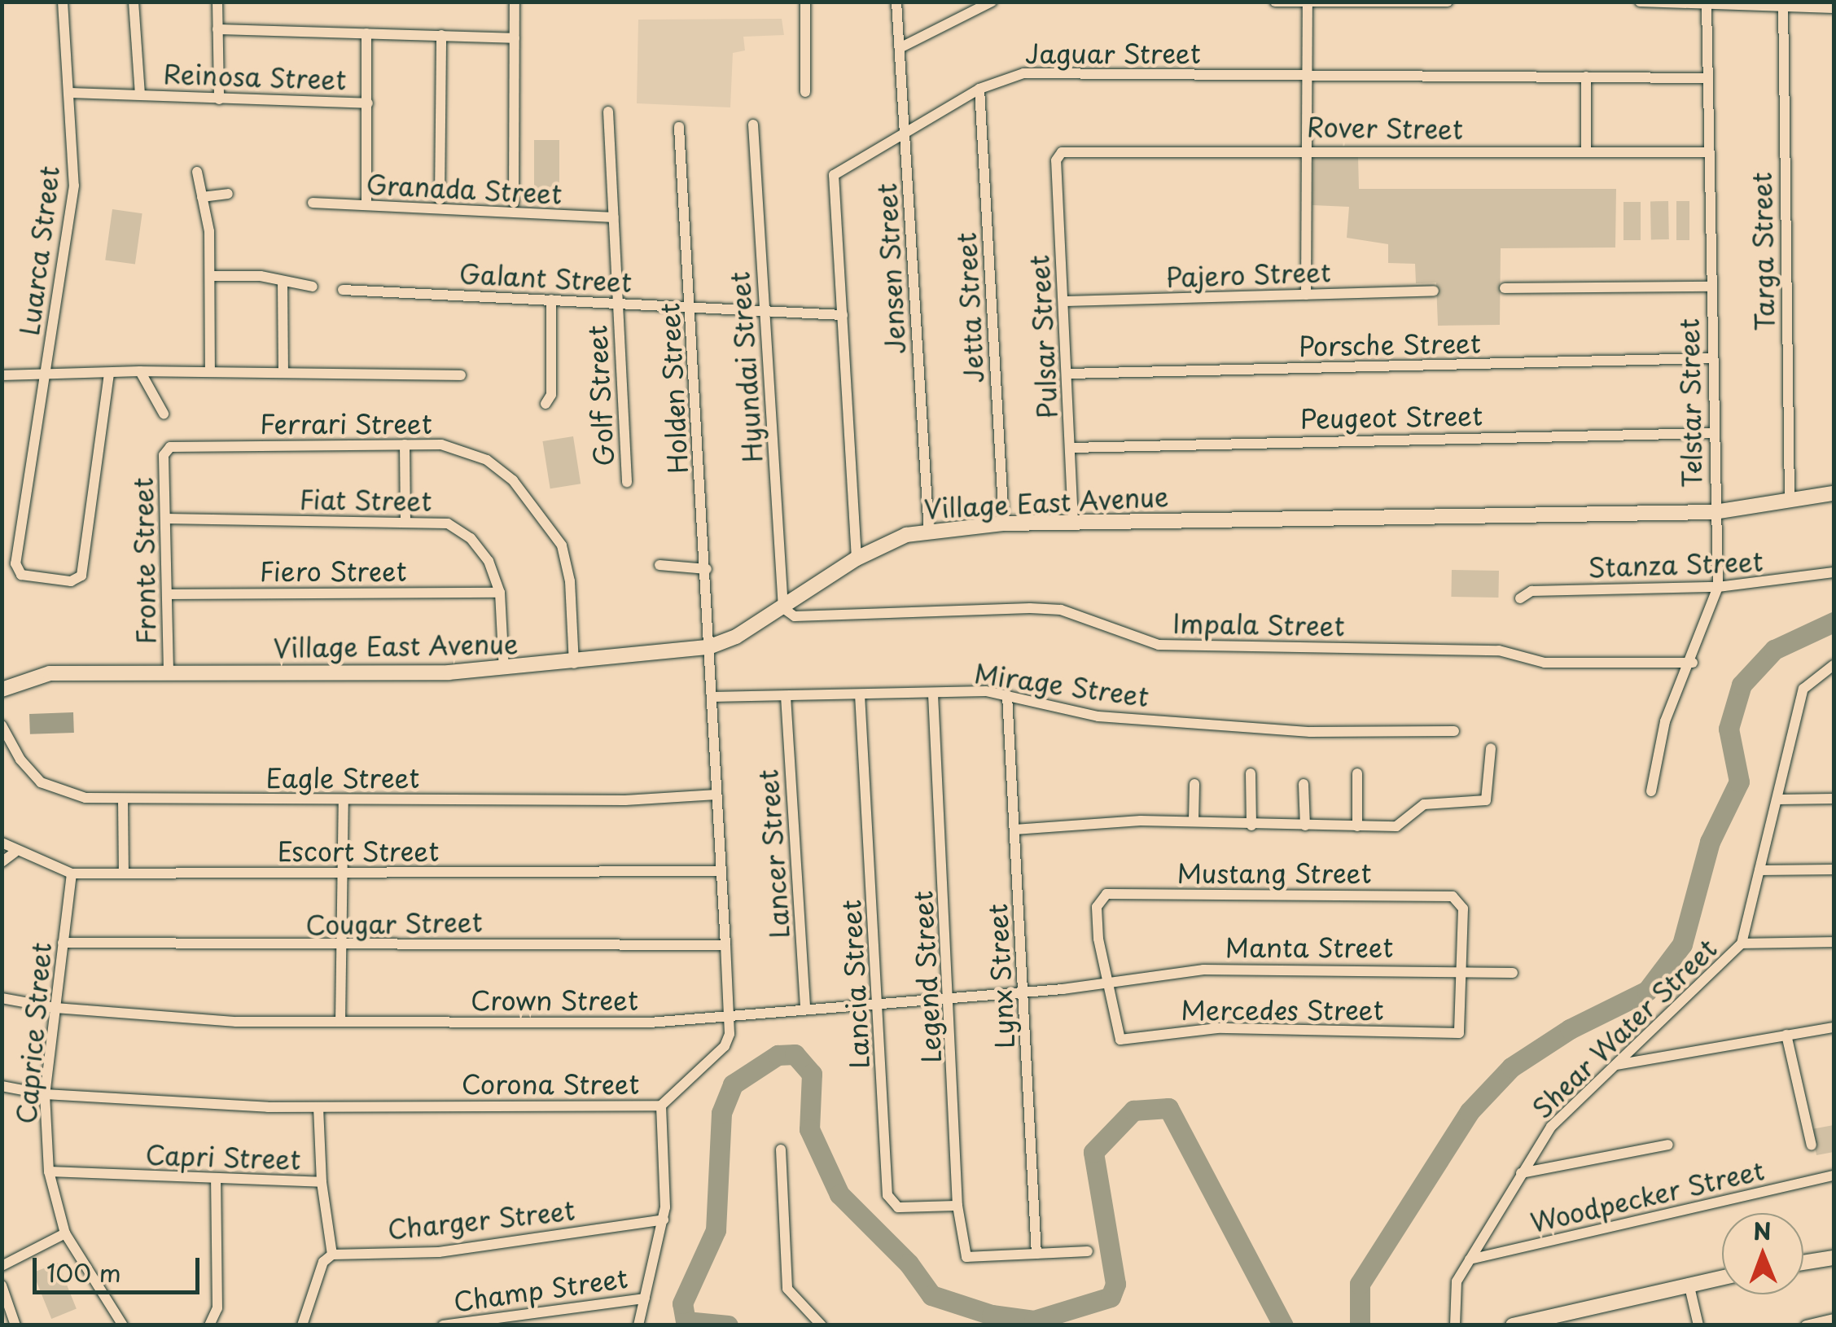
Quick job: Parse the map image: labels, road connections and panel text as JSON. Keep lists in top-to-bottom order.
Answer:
{
  "streets": {
    "street": [
      "Jaguar Street",
      "Reinosa Street",
      "Rover Street",
      "Granada Street",
      "Luarca Street",
      "Targa Street",
      "Jensen Street",
      "Pajero Street",
      "Galant Street",
      "Jetta Street",
      "Pulsar Street",
      "Porsche Street",
      "Hyundai Street",
      "Holden Street",
      "Golf Street",
      "Telstar Street",
      "Peugeot Street",
      "Ferrari Street",
      "Fiat Street",
      "Village East Avenue",
      "Fronte Street",
      "Stanza Street",
      "Fiero Street",
      "Impala Street",
      "Mirage Street",
      "Eagle Street",
      "Escort Street",
      "Lancer Street",
      "Mustang Street",
      "Cougar Street",
      "Manta Street",
      "Lynx Street",
      "Legend Street",
      "Lancia Street",
      "Crown Street",
      "Mercedes Street",
      "Shear Water Street",
      "Caprice Street",
      "Corona Street",
      "Capri Street",
      "Woodpecker Street",
      "Charger Street",
      "Champ Street"
    ]
  },
  "crossings": [
    ["Jaguar Street", "Jensen Street"],
    ["Jaguar Street", "Galant Street"],
    ["Jaguar Street", "Jetta Street"],
    ["Jaguar Street", "Telstar Street"],
    ["Jaguar Street", "Village East Avenue"],
    ["Reinosa Street", "Luarca Street"],
    ["Rover Street", "Pulsar Street"],
    ["Rover Street", "Telstar Street"],
    ["Granada Street", "Golf Street"],
    ["Targa Street", "Village East Avenue"],
    ["Jensen Street", "Village East Avenue"],
    ["Pajero Street", "Pulsar Street"],
    ["Galant Street", "Hyundai Street"],
    ["Galant Street", "Holden Street"],
    ["Galant Street", "Golf Street"],
    ["Jetta Street", "Village East Avenue"],
    ["Pulsar Street", "Porsche Street"],
    ["Pulsar Street", "Peugeot Street"],
    ["Pulsar Street", "Village East Avenue"],
    ["Porsche Street", "Telstar Street"],
    ["Hyundai Street", "Village East Avenue"],
    ["Hyundai Street", "Impala Street"],
    ["Holden Street", "Village East Avenue"],
    ["Holden Street", "Corona Street"],
    ["Telstar Street", "Peugeot Street"],
    ["Telstar Street", "Village East Avenue"],
    ["Telstar Street", "Stanza Street"],
    ["Telstar Street", "Impala Street"],
    ["Ferrari Street", "Village East Avenue"],
    ["Ferrari Street", "Fronte Street"],
    ["Fiat Street", "Village East Avenue"],
    ["Fiat Street", "Fronte Street"],
    ["Fiat Street", "Fiero Street"],
    ["Village East Avenue", "Fronte Street"],
    ["Village East Avenue", "Impala Street"],
    ["Village East Avenue", "Corona Street"],
    ["Fronte Street", "Fiero Street"],
    ["Mirage Street", "Lancer Street"],
    ["Mirage Street", "Lynx Street"],
    ["Mirage Street", "Legend Street"],
    ["Mirage Street", "Lancia Street"],
    ["Mirage Street", "Corona Street"],
    ["Eagle Street", "Corona Street"],
    ["Escort Street", "Caprice Street"],
    ["Escort Street", "Corona Street"],
    ["Lancer Street", "Crown Street"],
    ["Mustang Street", "Manta Street"],
    ["Mustang Street", "Crown Street"],
    ["Mustang Street", "Mercedes Street"],
    ["Cougar Street", "Caprice Street"],
    ["Cougar Street", "Corona Street"],
    ["Manta Street", "Crown Street"],
    ["Manta Street", "Mercedes Street"],
    ["Lynx Street", "Legend Street"],
    ["Lynx Street", "Crown Street"],
    ["Legend Street", "Lancia Street"],
    ["Legend Street", "Crown Street"],
    ["Lancia Street", "Crown Street"],
    ["Crown Street", "Mercedes Street"],
    ["Crown Street", "Caprice Street"],
    ["Crown Street", "Corona Street"],
    ["Shear Water Street", "Woodpecker Street"],
    ["Caprice Street", "Corona Street"],
    ["Caprice Street", "Capri Street"],
    ["Corona Street", "Capri Street"]
  ],
  "scale_bar": "100 m",
  "north": "top"
}
